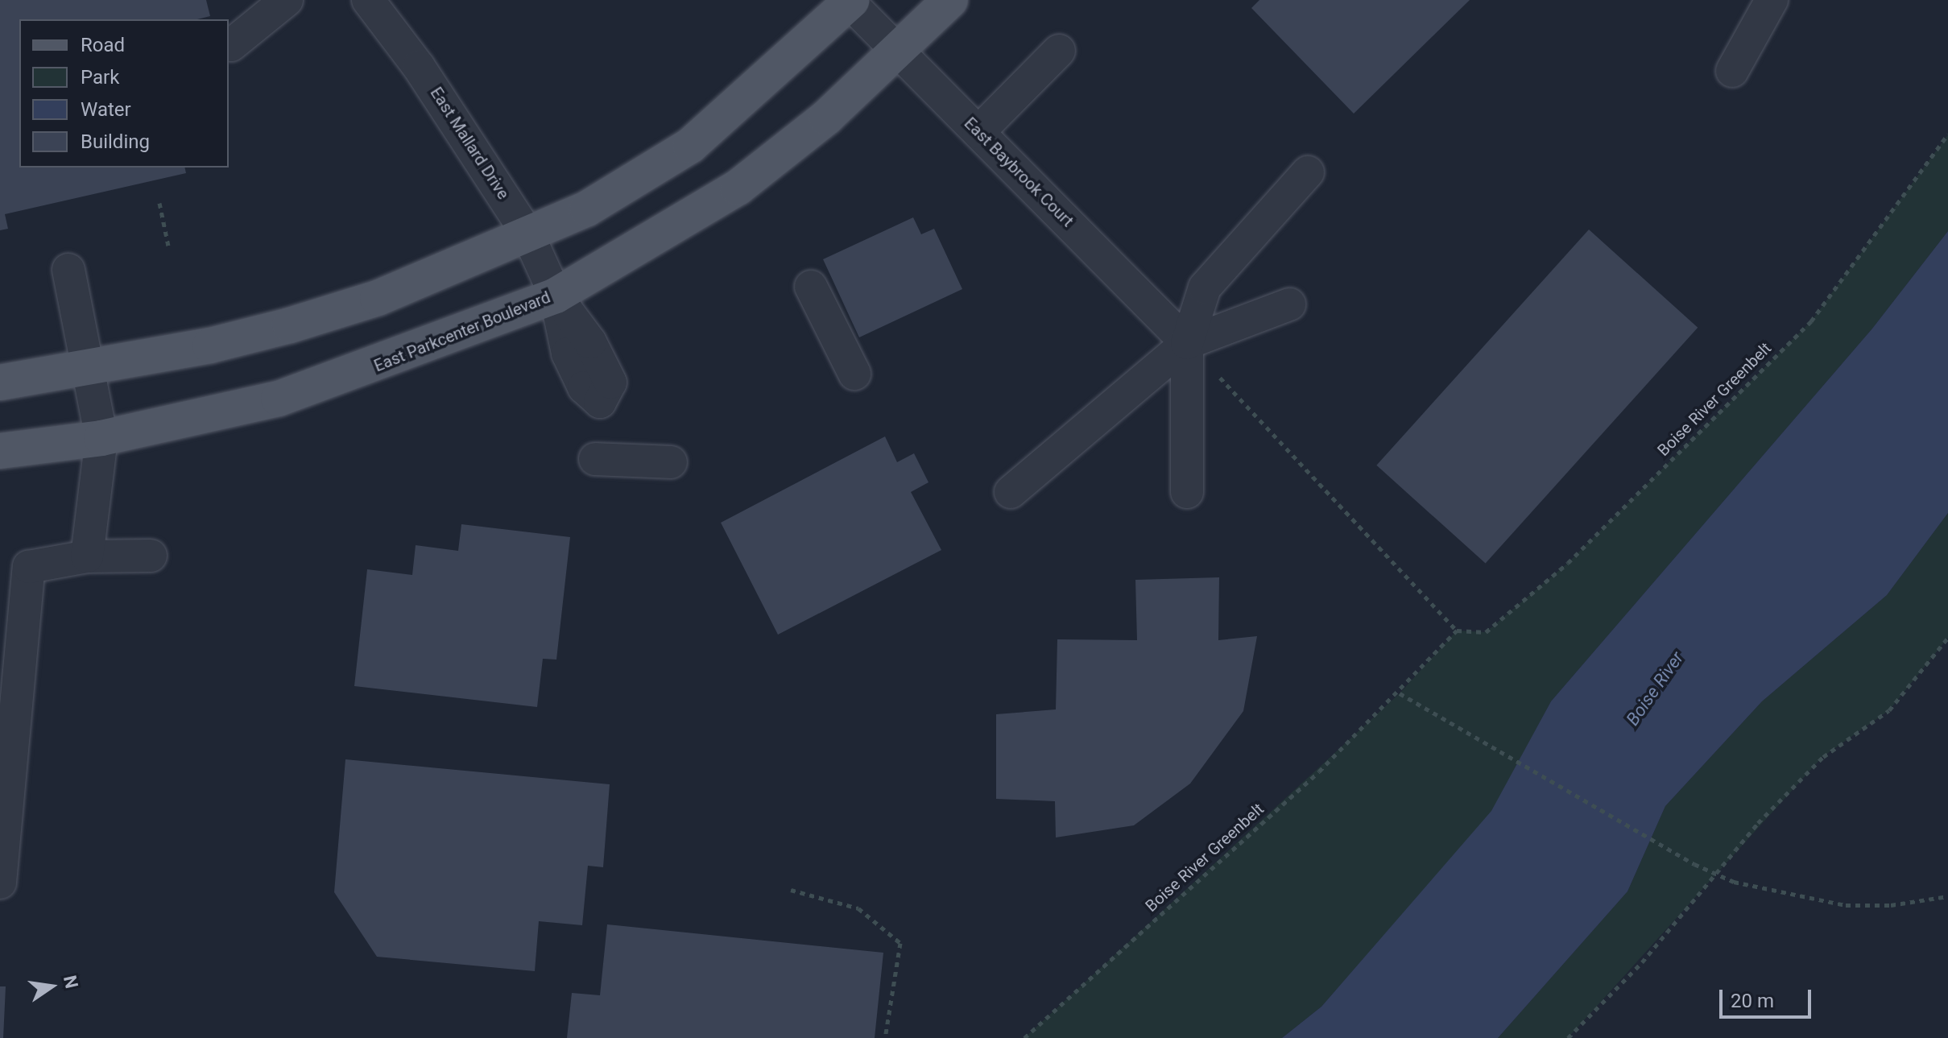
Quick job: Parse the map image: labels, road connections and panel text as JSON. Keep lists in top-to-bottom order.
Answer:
{
  "streets": {
    "main road": ["East Parkcenter Boulevard"],
    "street": ["East Mallard Drive", "East Baybrook Court"],
    "path": ["Boise River Greenbelt"]
  },
  "crossings": [
    ["East Mallard Drive", "East Parkcenter Boulevard"],
    ["East Baybrook Court", "East Parkcenter Boulevard"]
  ],
  "water": ["Boise River"],
  "legend": [
    "Road",
    "Park",
    "Water",
    "Building"
  ],
  "scale_bar": "20 m",
  "north": "right"
}
